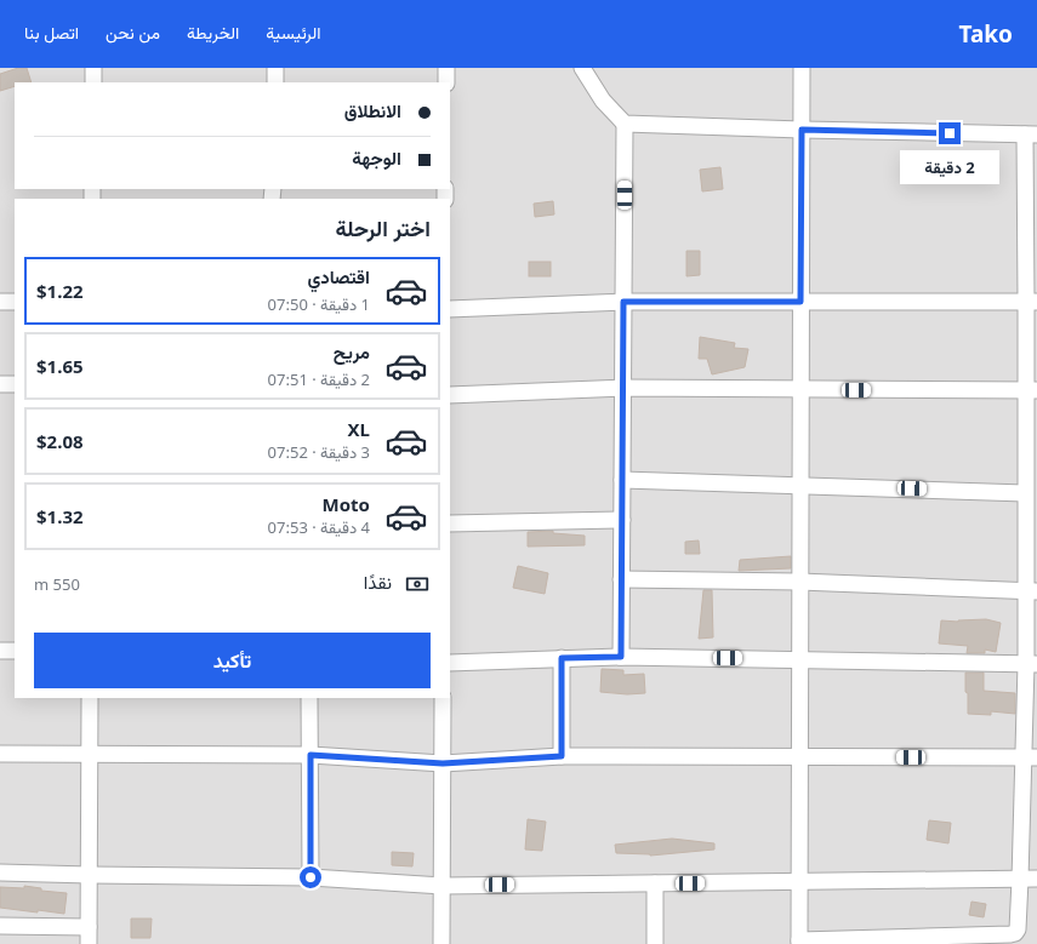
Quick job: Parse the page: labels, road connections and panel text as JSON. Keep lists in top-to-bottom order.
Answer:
{
  "page": {
    "header": "Tako",
    "nav": [
      "الرئيسية",
      "الخريطة",
      "من نحن",
      "اتصل بنا"
    ],
    "banner": ["الانطلاق", "الوجهة"],
    "bubble": "2 دقيقة",
    "heading": "اختر الرحلة",
    "list": [
      {
        "name": "اقتصادي",
        "note": "1 دقيقة · 07:50",
        "value": "$1.22"
      },
      {
        "name": "مريح",
        "note": "2 دقيقة · 07:51",
        "value": "$1.65"
      },
      {
        "name": "XL",
        "note": "3 دقيقة · 07:52",
        "value": "$2.08"
      },
      {
        "name": "Moto",
        "note": "4 دقيقة · 07:53",
        "value": "$1.32"
      }
    ],
    "pay": ["نقدًا", "550 m"],
    "buttons": "تأكيد"
  }
}
